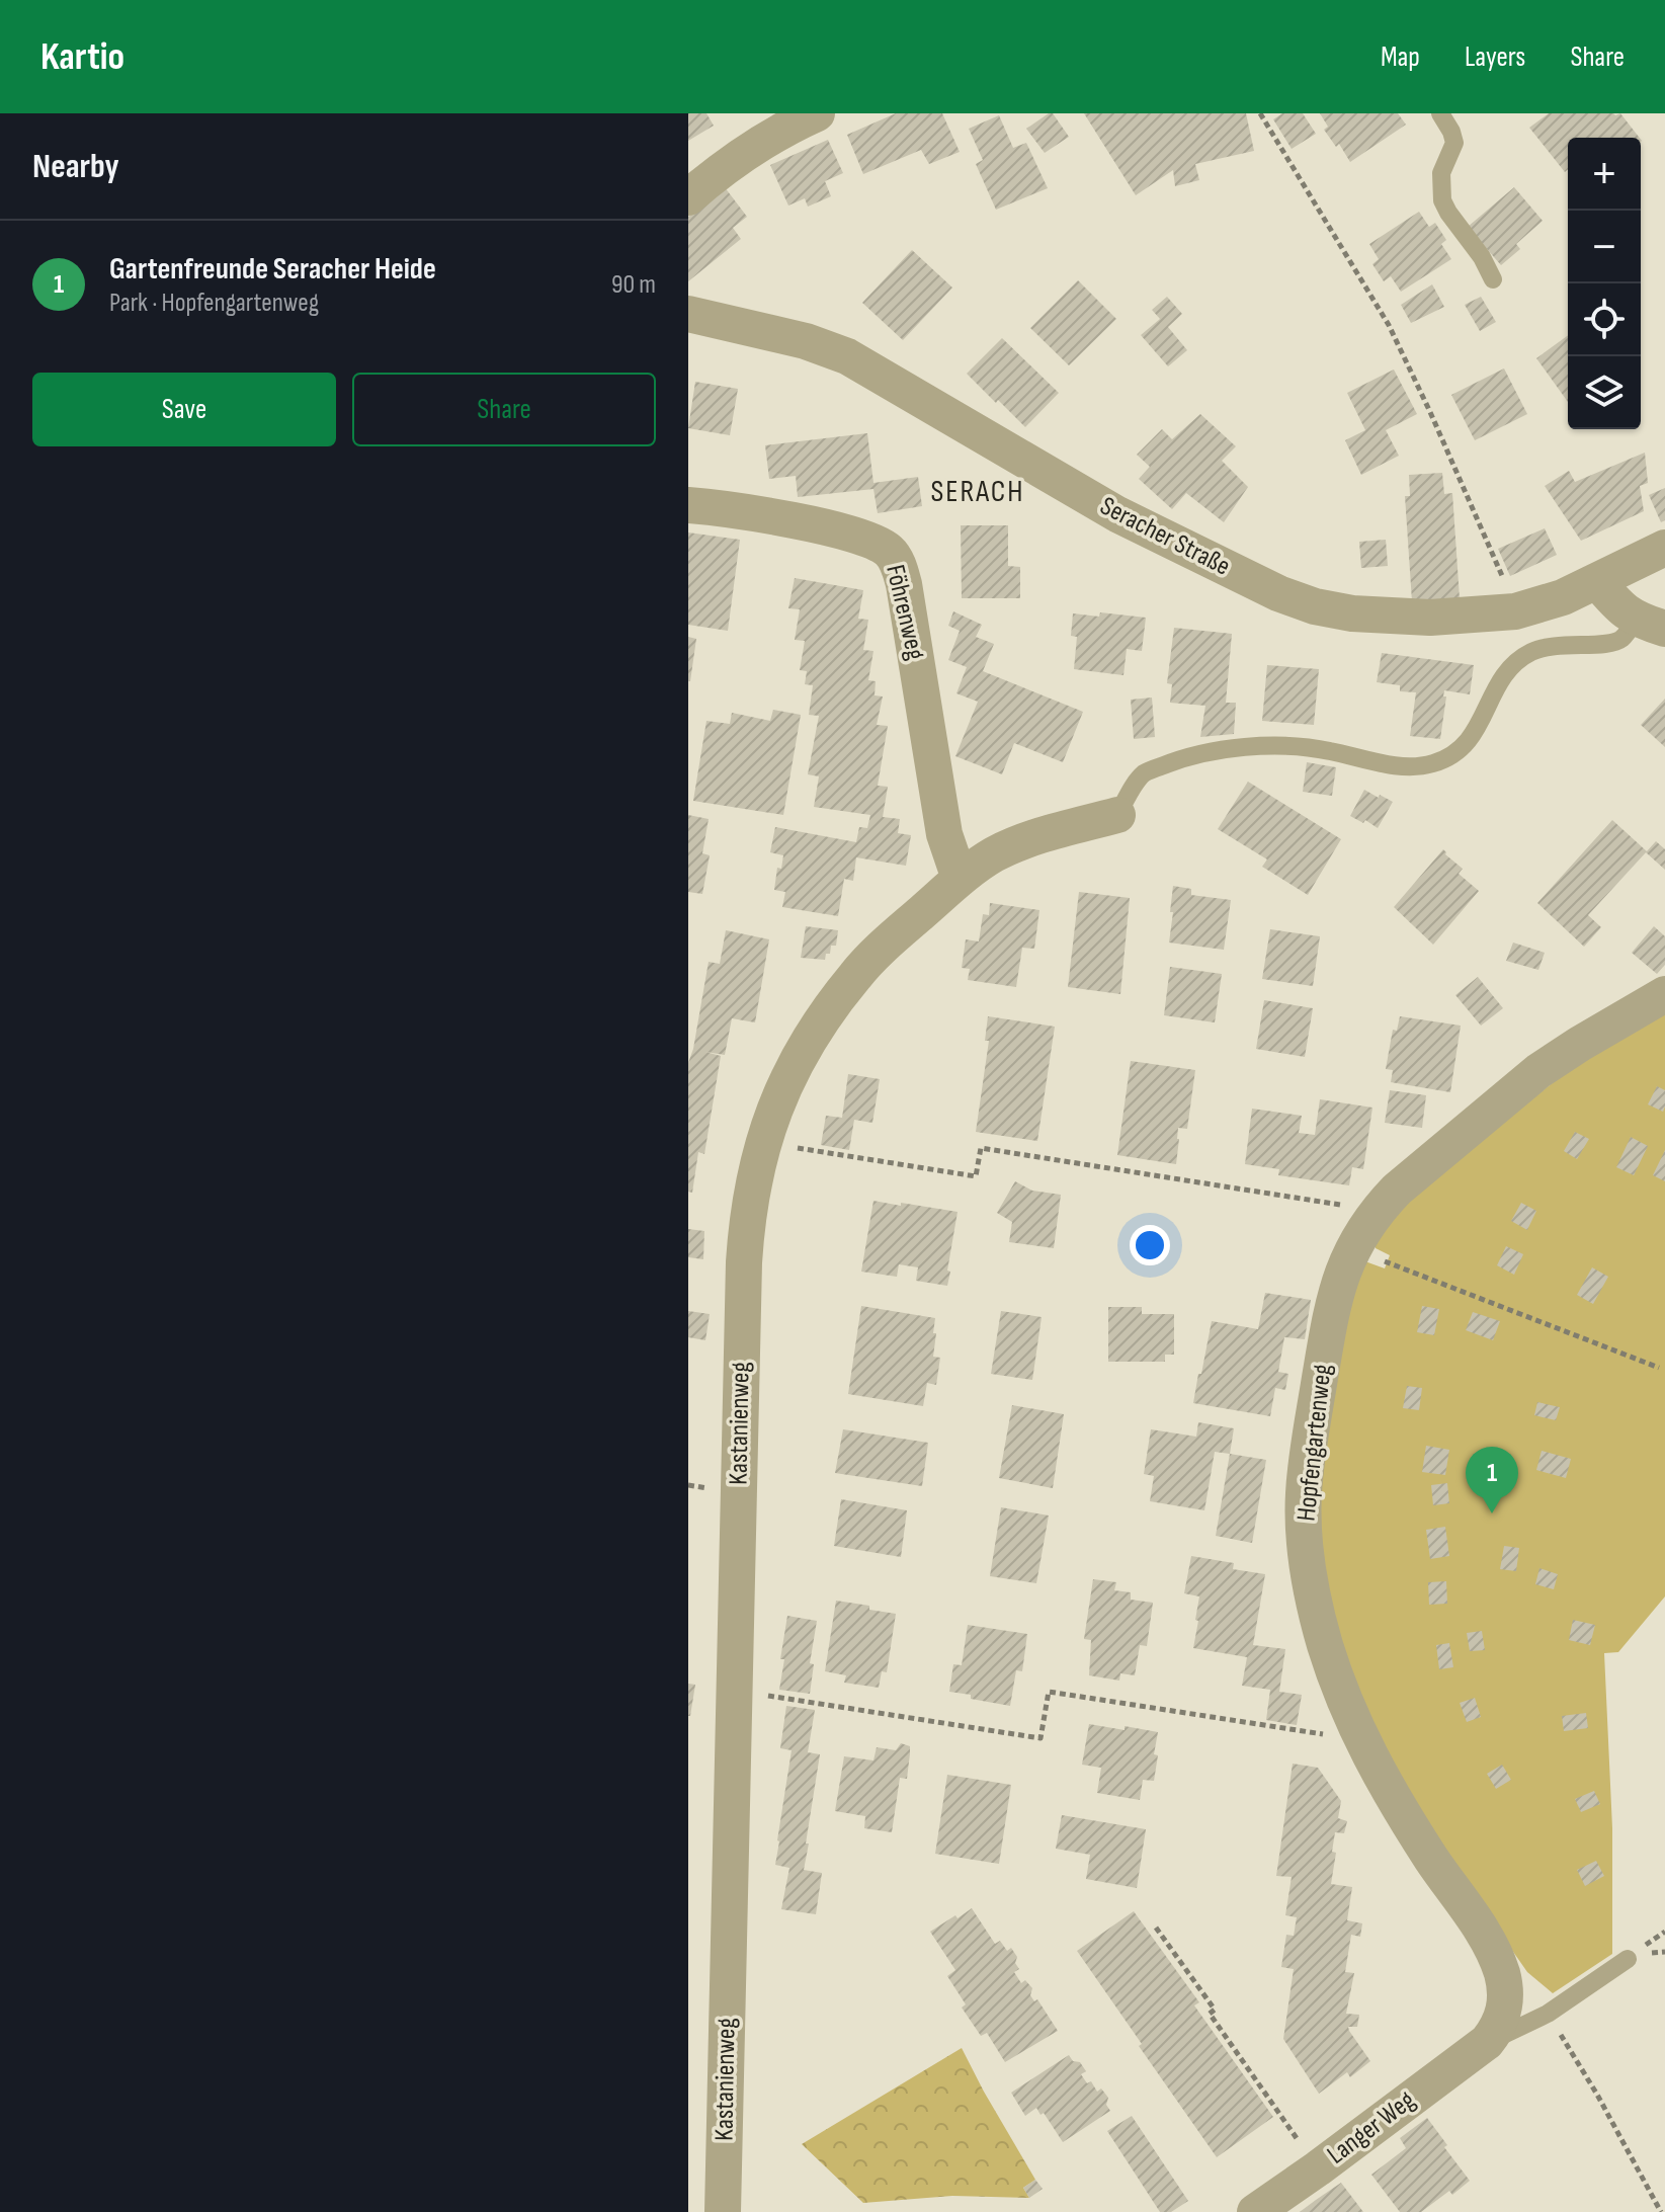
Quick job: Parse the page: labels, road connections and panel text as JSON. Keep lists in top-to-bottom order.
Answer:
{
  "streets": {
    "street": [
      "Seracher Straße",
      "Föhrenweg",
      "Kastanienweg",
      "Hopfengartenweg",
      "Langer Weg"
    ]
  },
  "crossings": [
    ["Föhrenweg", "Kastanienweg"],
    ["Hopfengartenweg", "Langer Weg"]
  ],
  "districts": ["SERACH"],
  "page": {
    "header": "Kartio",
    "nav": ["Map", "Layers", "Share"],
    "heading": "Nearby",
    "map_buttons": ["+", "−"],
    "list": [
      {
        "mark": "1",
        "name": "Gartenfreunde Seracher Heide",
        "note": "Park · Hopfengartenweg",
        "value": "90 m"
      }
    ],
    "buttons": ["Save", "Share"],
    "pins": "1"
  }
}
